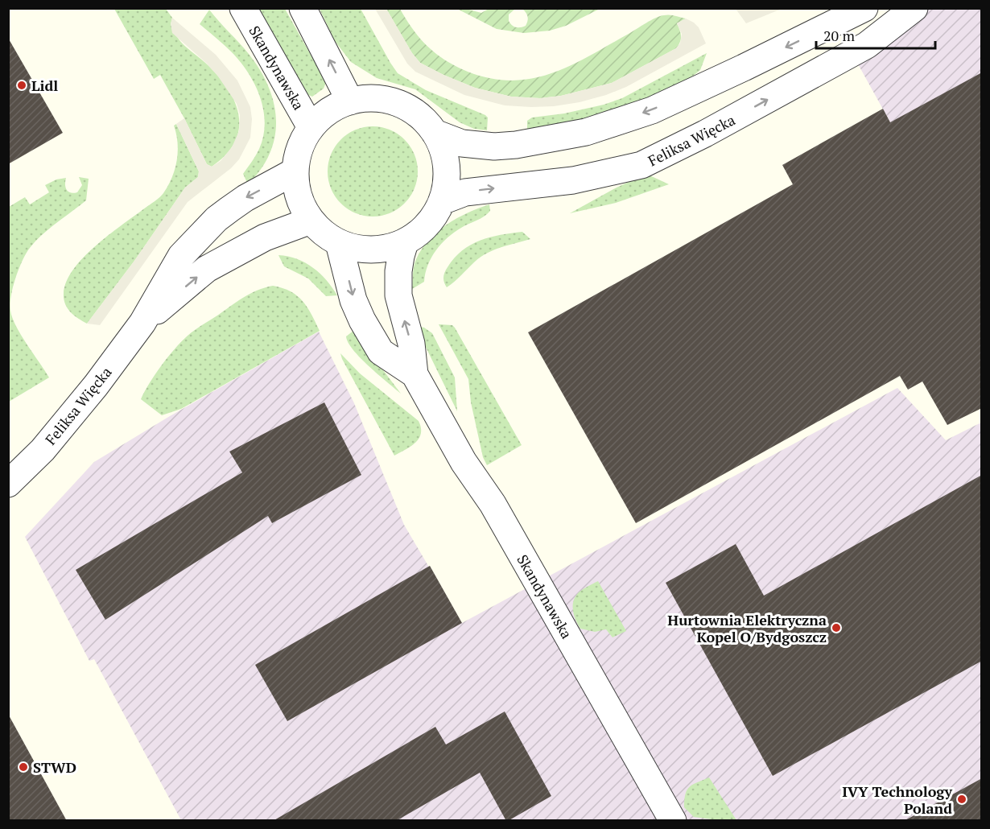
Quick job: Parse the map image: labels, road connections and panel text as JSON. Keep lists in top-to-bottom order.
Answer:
{
  "streets": {
    "street": ["Skandynawska", "Feliksa Więcka"]
  },
  "crossings": [
    ["Skandynawska", "Feliksa Więcka"]
  ],
  "places": [
    "Lidl",
    "Hurtownia Elektryczna Kopel O/Bydgoszcz",
    "STWD",
    "IVY Technology Poland"
  ],
  "scale_bar": "20 m"
}
